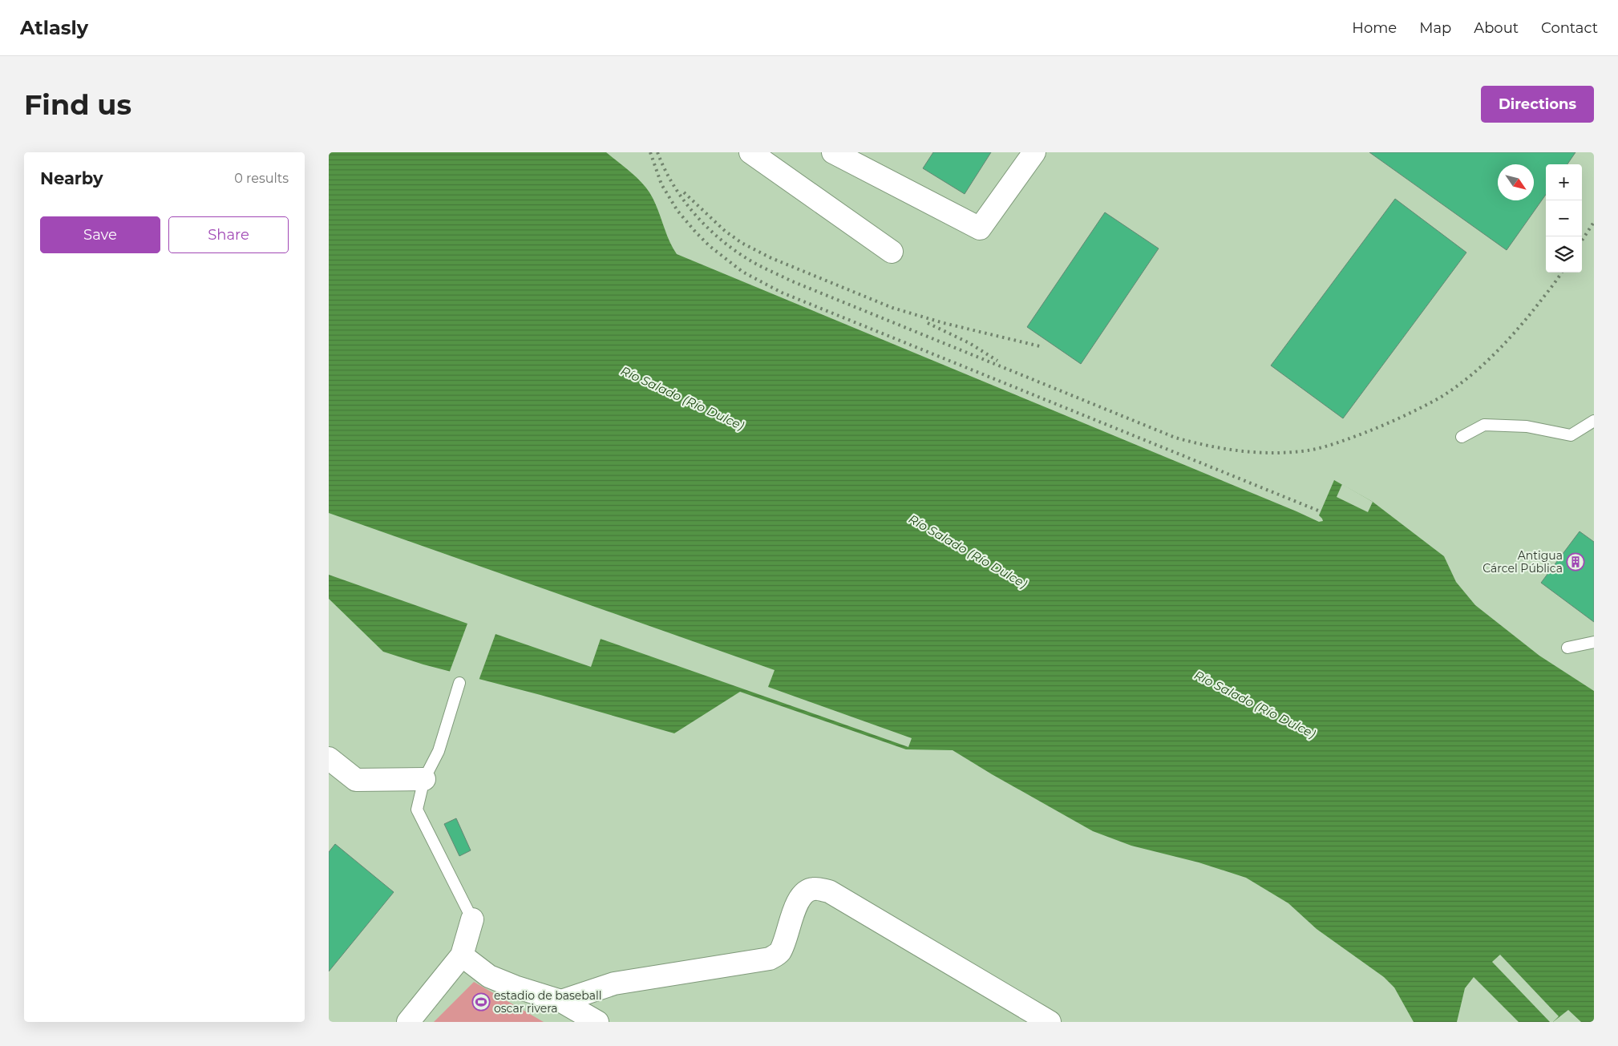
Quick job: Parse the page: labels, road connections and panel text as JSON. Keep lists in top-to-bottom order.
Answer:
{
  "water": ["Río Salado (Río Dulce)"],
  "places": {
    "building": ["Antigua Cárcel Pública"],
    "sports": ["estadio de baseball oscar rivera"]
  },
  "north": "bottom right",
  "page": {
    "header": "Atlasly",
    "nav": [
      "Home",
      "Map",
      "About",
      "Contact"
    ],
    "buttons": [
      "Directions",
      ["Save", "Share"]
    ],
    "title": "Find us",
    "heading": ["Nearby", "0 results"],
    "map_buttons": ["+", "−"]
  }
}
